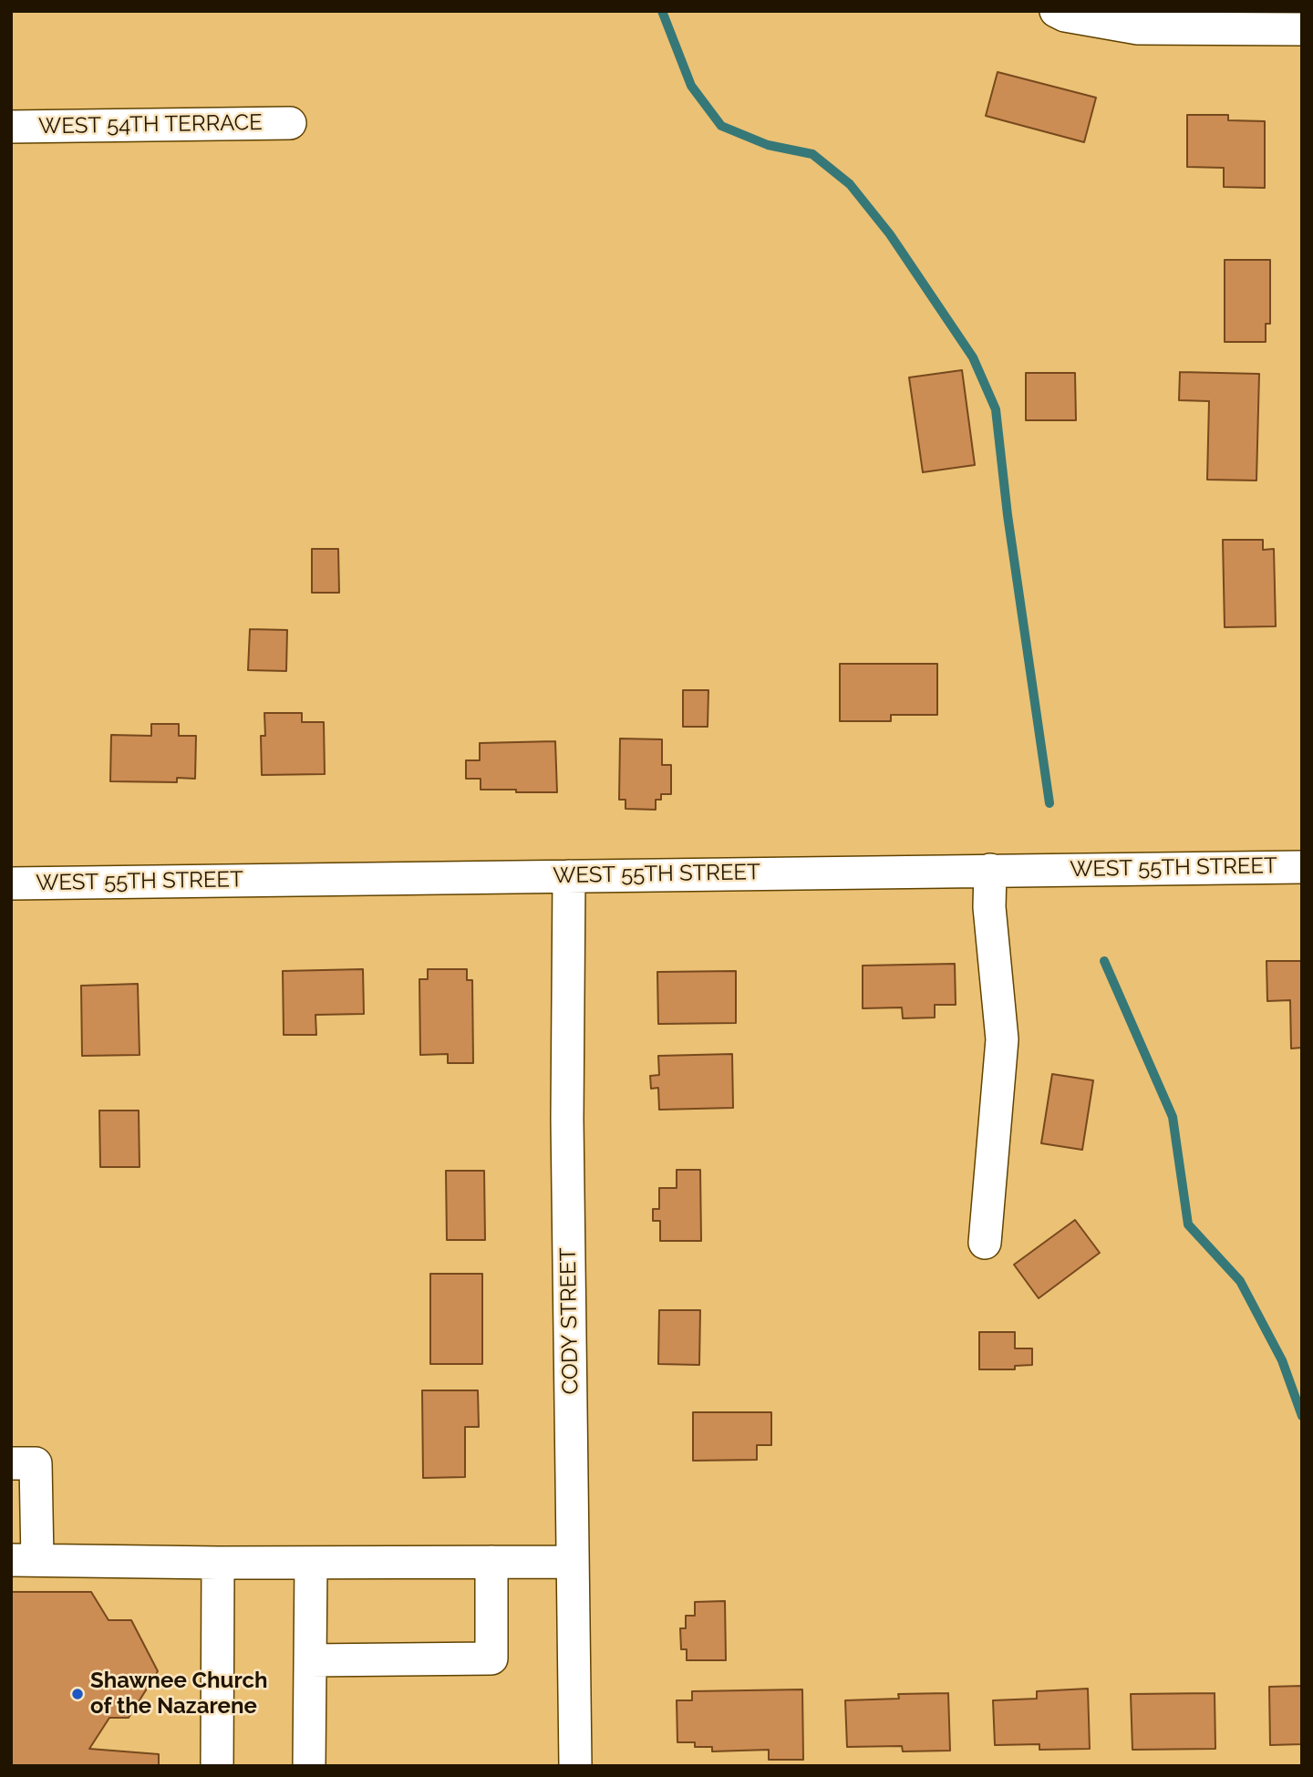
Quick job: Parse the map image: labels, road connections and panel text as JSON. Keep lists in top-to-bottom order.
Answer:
{
  "streets": {
    "street": ["WEST 54TH TERRACE", "WEST 55TH STREET", "CODY STREET"]
  },
  "crossings": [
    ["WEST 55TH STREET", "CODY STREET"]
  ],
  "places": ["Shawnee Church of the Nazarene"]
}
